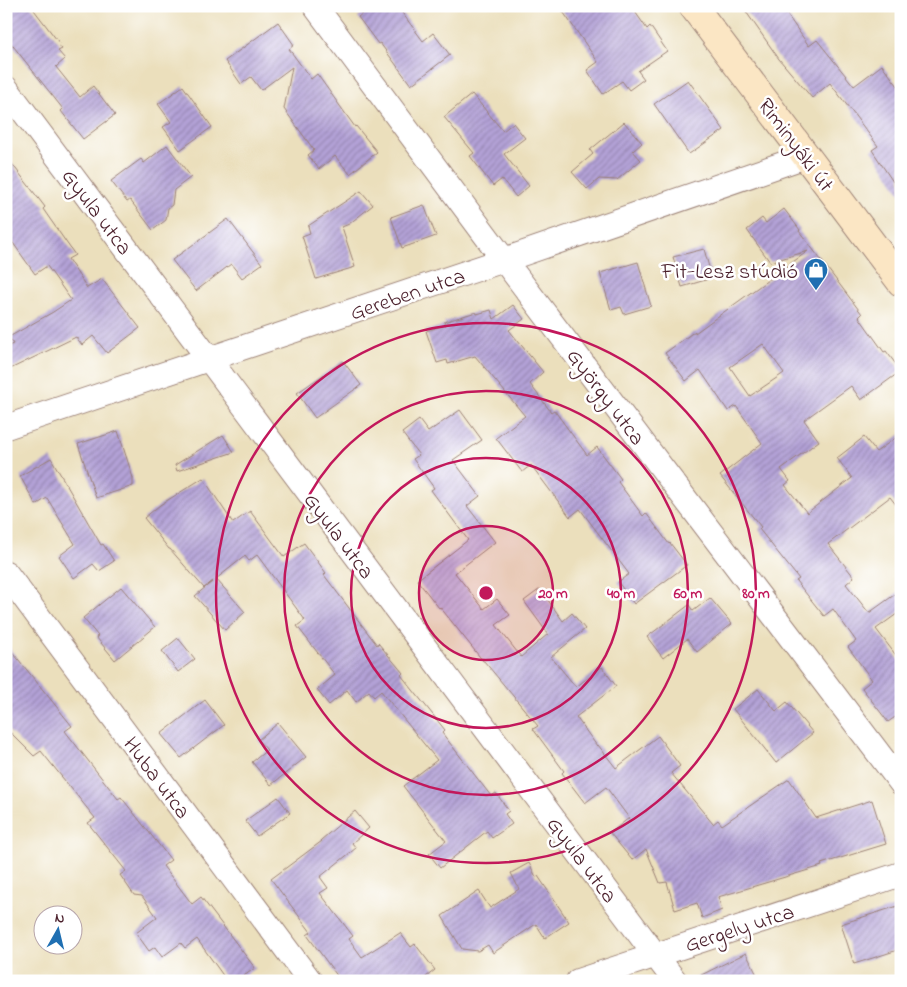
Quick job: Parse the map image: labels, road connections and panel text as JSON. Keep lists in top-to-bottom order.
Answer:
{
  "streets": {
    "main road": ["Riminyáki út"],
    "street": [
      "Gyula utca",
      "Gereben utca",
      "György utca",
      "Huba utca",
      "Gergely utca"
    ]
  },
  "crossings": [
    ["Riminyáki út", "Gereben utca"],
    ["Gyula utca", "Gereben utca"],
    ["Gyula utca", "Gergely utca"],
    ["Gereben utca", "György utca"]
  ],
  "places": {
    "shop": ["Fit-Lesz stúdió"]
  },
  "north": "top",
  "rings": [
    "20 m",
    "40 m",
    "60 m",
    "80 m"
  ]
}
